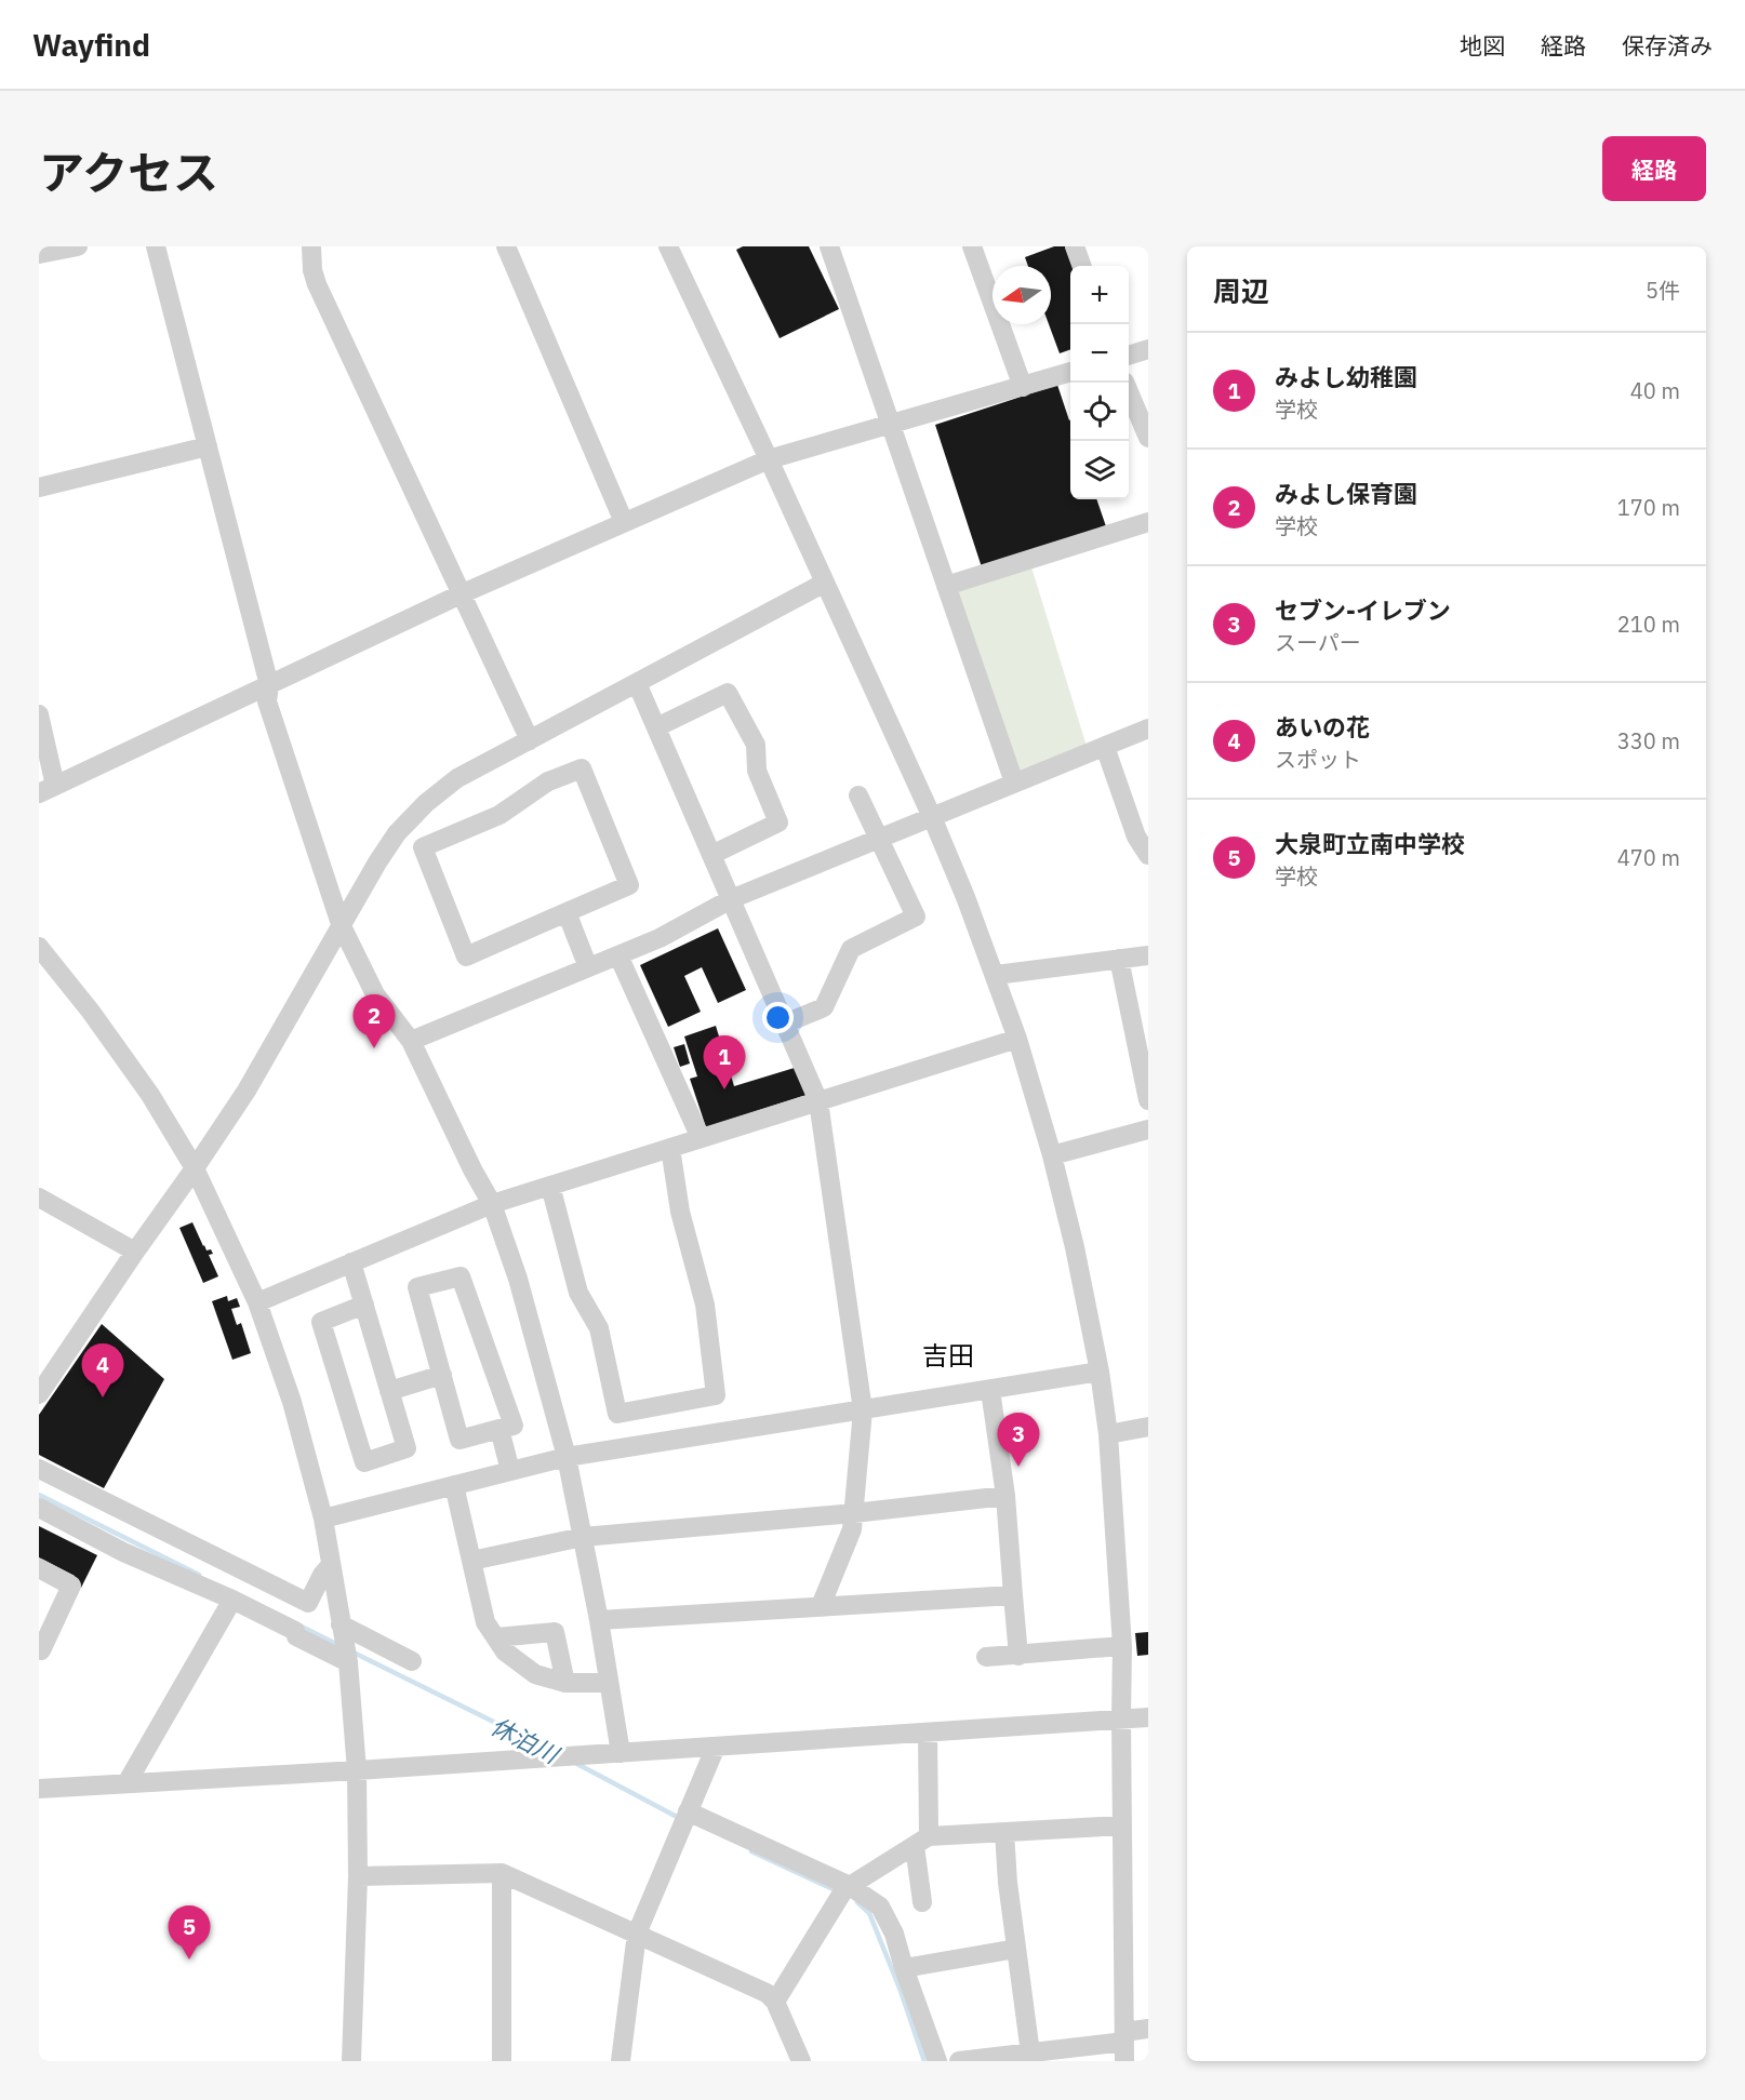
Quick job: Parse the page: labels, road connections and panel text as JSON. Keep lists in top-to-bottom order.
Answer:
{
  "districts": ["吉田"],
  "water": ["休泊川"],
  "north": "left",
  "page": {
    "header": "Wayfind",
    "nav": ["地図", "経路", "保存済み"],
    "title": "アクセス",
    "buttons": "経路",
    "heading": ["周辺", "5件"],
    "map_buttons": ["+", "−"],
    "list": [
      {
        "mark": "1",
        "name": "みよし幼稚園",
        "note": "学校",
        "value": "40 m"
      },
      {
        "mark": "2",
        "name": "みよし保育園",
        "note": "学校",
        "value": "170 m"
      },
      {
        "mark": "3",
        "name": "セブン-イレブン",
        "note": "スーパー",
        "value": "210 m"
      },
      {
        "mark": "4",
        "name": "あいの花",
        "note": "スポット",
        "value": "330 m"
      },
      {
        "mark": "5",
        "name": "大泉町立南中学校",
        "note": "学校",
        "value": "470 m"
      }
    ],
    "pins": [
      "2",
      "1",
      "4",
      "3",
      "5"
    ]
  }
}
